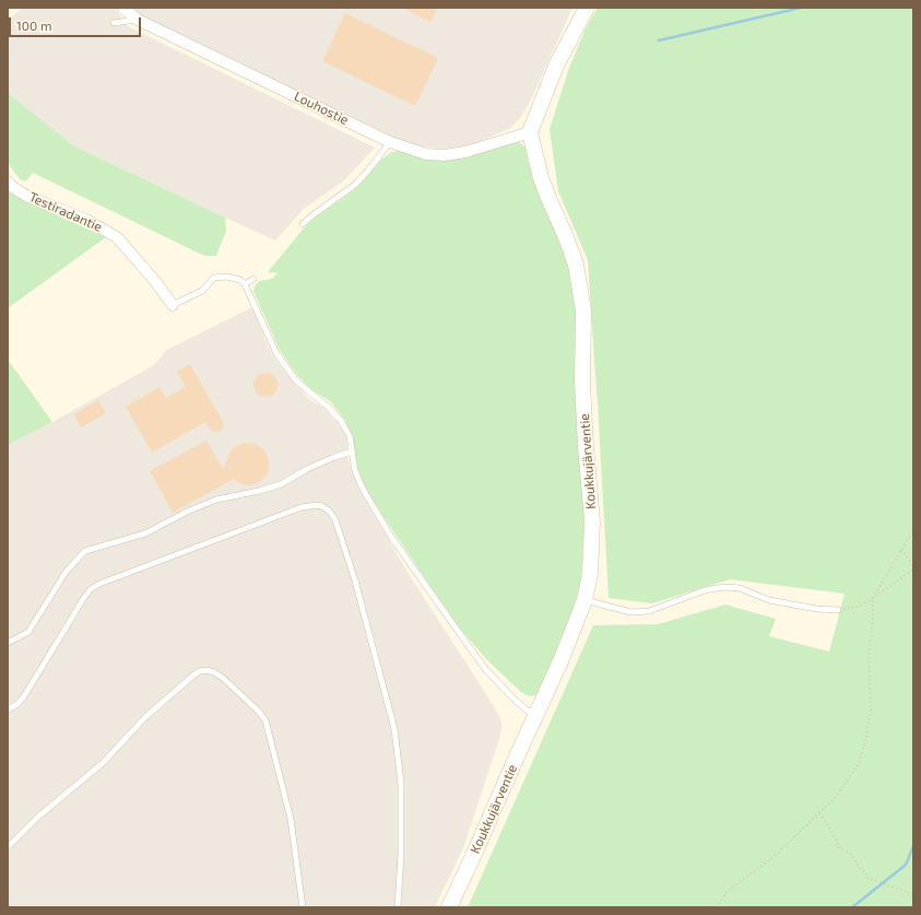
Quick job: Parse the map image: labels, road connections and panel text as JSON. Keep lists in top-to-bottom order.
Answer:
{
  "streets": {
    "street": ["Louhostie", "Testiradantie", "Koukkujärventie"]
  },
  "crossings": [
    ["Louhostie", "Koukkujärventie"]
  ],
  "scale_bar": "100 m"
}
